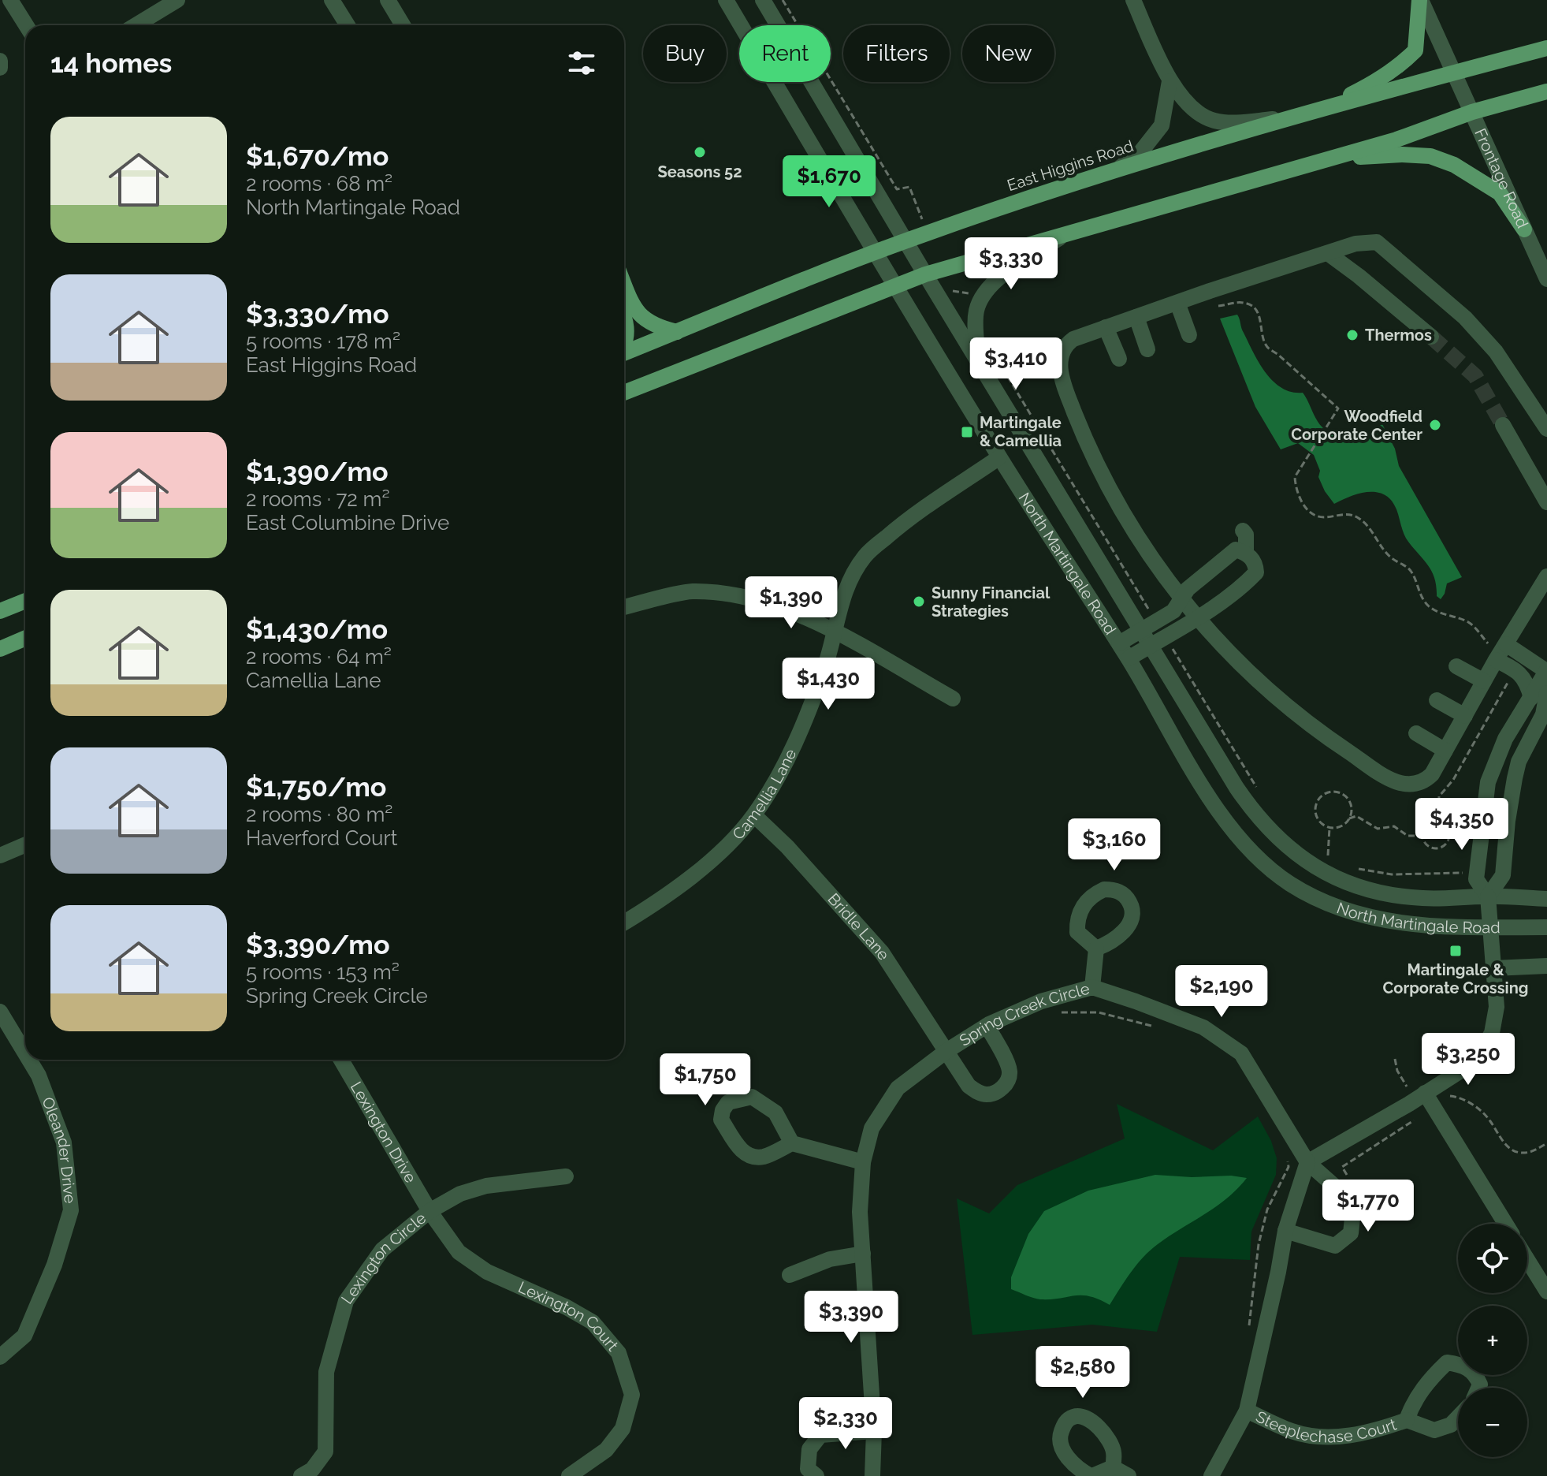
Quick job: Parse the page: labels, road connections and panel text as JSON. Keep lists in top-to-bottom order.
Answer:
{
  "streets": {
    "main road": ["East Higgins Road"],
    "street": [
      "Frontage Road",
      "North Martingale Road",
      "Camellia Lane",
      "Bridle Lane",
      "Spring Creek Circle",
      "Lexington Drive",
      "Oleander Drive",
      "Lexington Circle",
      "Lexington Court",
      "Steeplechase Court"
    ]
  },
  "crossings": [
    ["East Higgins Road", "Frontage Road"],
    ["East Higgins Road", "North Martingale Road"],
    ["North Martingale Road", "Camellia Lane"],
    ["Camellia Lane", "Bridle Lane"],
    ["Bridle Lane", "Spring Creek Circle"],
    ["Lexington Drive", "Lexington Circle"],
    ["Lexington Drive", "Lexington Court"],
    ["Lexington Circle", "Lexington Court"]
  ],
  "places": {
    "other": [
      "Seasons 52",
      "Thermos",
      "Woodfield Corporate Center",
      "Sunny Financial Strategies"
    ],
    "transit": ["Martingale & Camellia", "Martingale & Corporate Crossing"]
  },
  "page": {
    "chip": [
      "Buy",
      "Rent",
      "Filters",
      "New"
    ],
    "heading": "14 homes",
    "list": [
      {
        "name": "$1,670/mo",
        "note": "2 rooms · 68 m² · North Martingale Road"
      },
      {
        "name": "$3,330/mo",
        "note": "5 rooms · 178 m² · East Higgins Road"
      },
      {
        "name": "$1,390/mo",
        "note": "2 rooms · 72 m² · East Columbine Drive"
      },
      {
        "name": "$1,430/mo",
        "note": "2 rooms · 64 m² · Camellia Lane"
      },
      {
        "name": "$1,750/mo",
        "note": "2 rooms · 80 m² · Haverford Court"
      },
      {
        "name": "$3,390/mo",
        "note": "5 rooms · 153 m² · Spring Creek Circle"
      }
    ],
    "price": [
      "$1,670",
      "$3,330",
      "$3,410",
      "$1,390",
      "$1,430",
      "$4,350",
      "$3,160",
      "$2,190",
      "$3,250",
      "$1,750",
      "$1,770",
      "$3,390",
      "$2,580",
      "$2,330"
    ],
    "map_buttons": ["+", "−"]
  }
}
